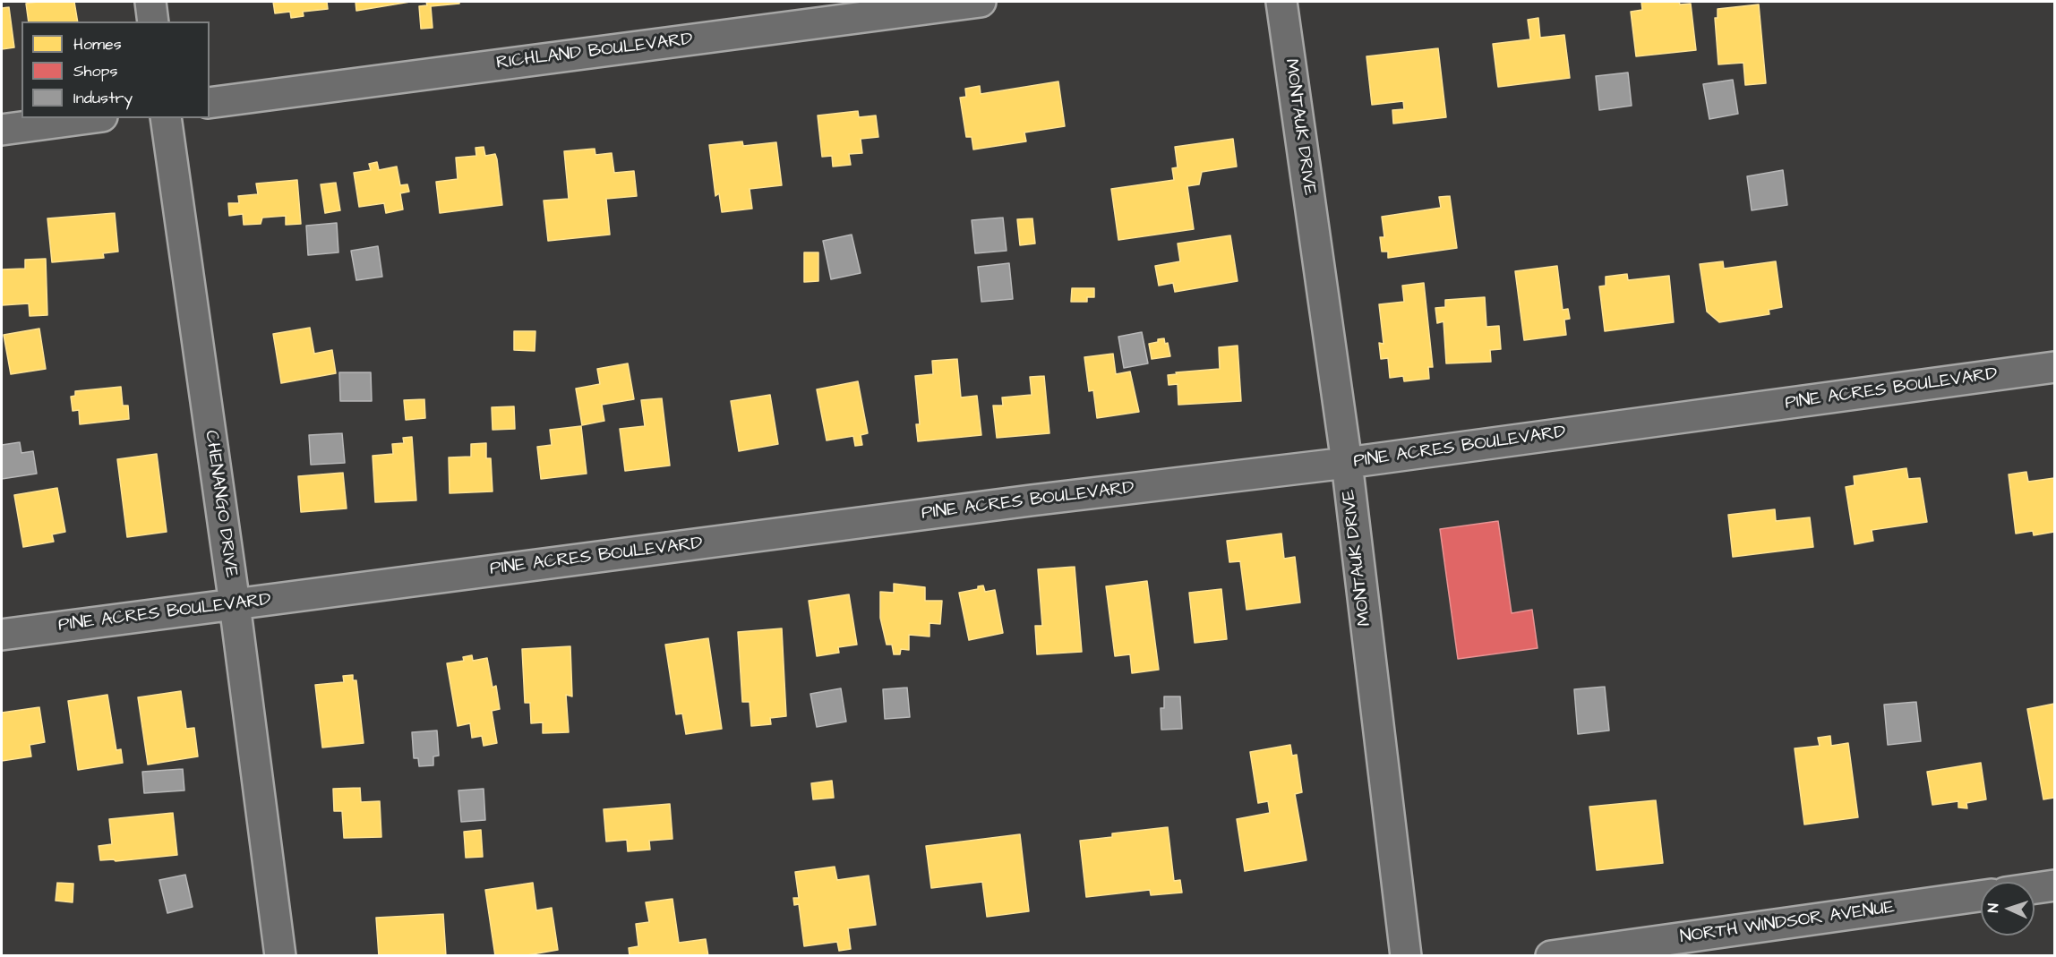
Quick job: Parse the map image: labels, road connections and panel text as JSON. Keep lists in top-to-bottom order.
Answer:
{
  "streets": {
    "street": [
      "RICHLAND BOULEVARD",
      "MONTAUK DRIVE",
      "PINE ACRES BOULEVARD",
      "CHENANGO DRIVE",
      "NORTH WINDSOR AVENUE"
    ]
  },
  "crossings": [
    ["MONTAUK DRIVE", "PINE ACRES BOULEVARD"],
    ["PINE ACRES BOULEVARD", "CHENANGO DRIVE"]
  ],
  "legend": ["Homes", "Shops", "Industry"],
  "north": "left"
}
